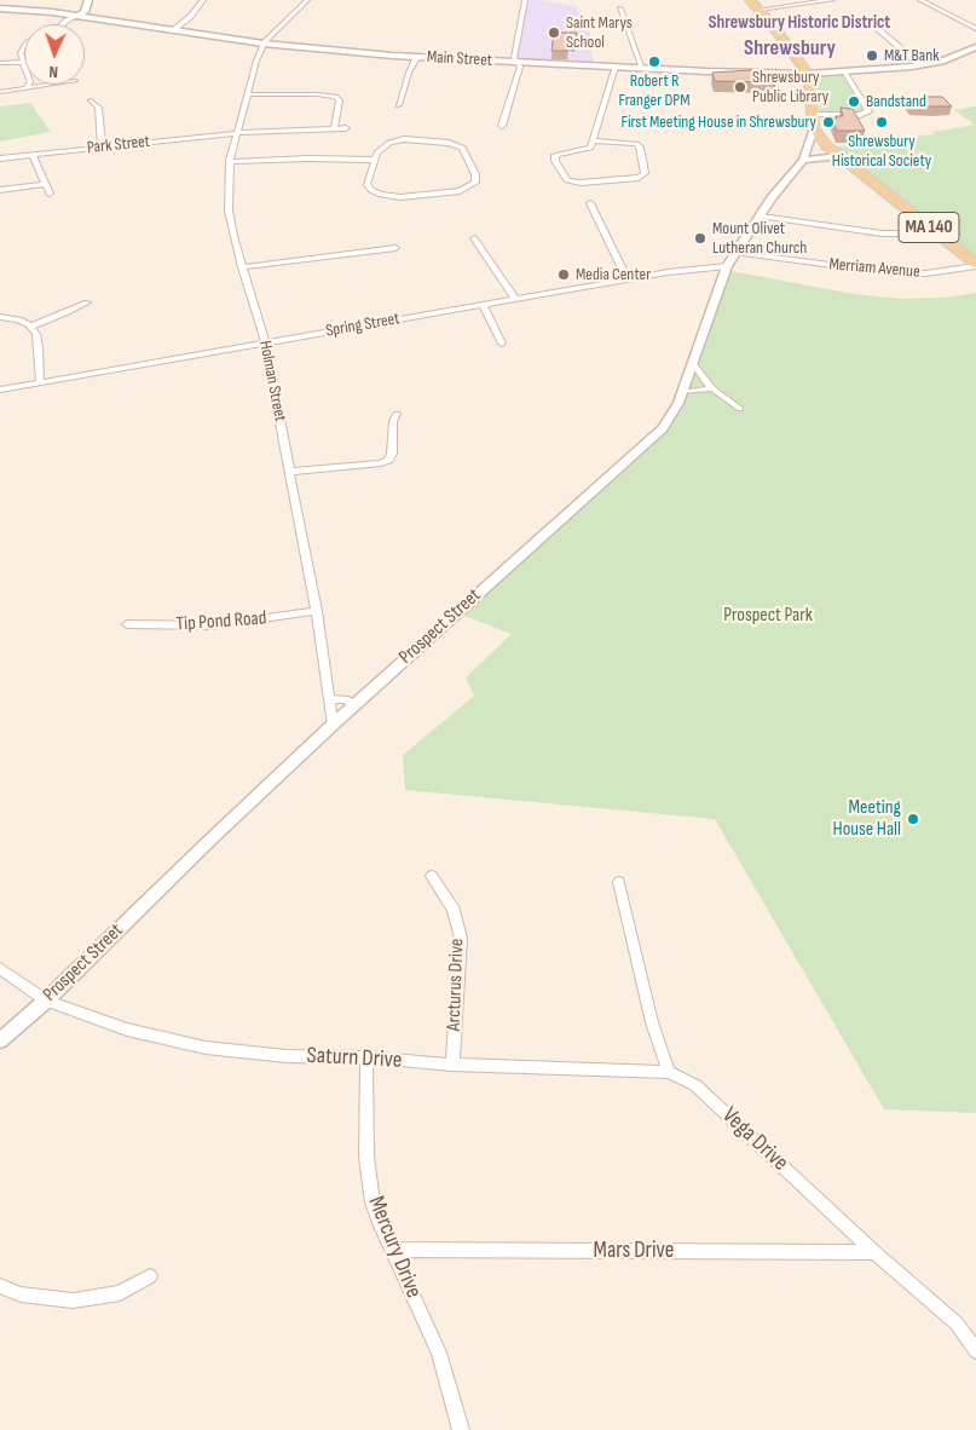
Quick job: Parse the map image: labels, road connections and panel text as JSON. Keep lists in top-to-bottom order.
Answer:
{
  "streets": {
    "main road": ["Main Street", "MA 140"],
    "street": [
      "Park Street",
      "Merriam Avenue",
      "Spring Street",
      "Holman Street",
      "Tip Pond Road",
      "Prospect Street",
      "Arcturus Drive",
      "Saturn Drive",
      "Vega Drive",
      "Mercury Drive",
      "Mars Drive"
    ]
  },
  "crossings": [
    ["Main Street", "Holman Street"],
    ["Park Street", "Holman Street"],
    ["MA 140", "Merriam Avenue"],
    ["MA 140", "Prospect Street"],
    ["Merriam Avenue", "Prospect Street"],
    ["Spring Street", "Holman Street"],
    ["Spring Street", "Prospect Street"],
    ["Holman Street", "Tip Pond Road"],
    ["Holman Street", "Prospect Street"],
    ["Prospect Street", "Saturn Drive"],
    ["Arcturus Drive", "Saturn Drive"],
    ["Saturn Drive", "Vega Drive"],
    ["Saturn Drive", "Mercury Drive"],
    ["Vega Drive", "Mars Drive"],
    ["Mercury Drive", "Mars Drive"]
  ],
  "districts": ["Shrewsbury Historic District", "Shrewsbury"],
  "parks": ["Prospect Park"],
  "places": [
    "Saint Marys School",
    "M&T Bank",
    "Robert R Franger DPM",
    "Shrewsbury Public Library",
    "Bandstand",
    "First Meeting House in Shrewsbury",
    "Shrewsbury Historical Society",
    "Mount Olivet Lutheran Church",
    "Media Center",
    "Meeting House Hall"
  ],
  "north": "bottom"
}
